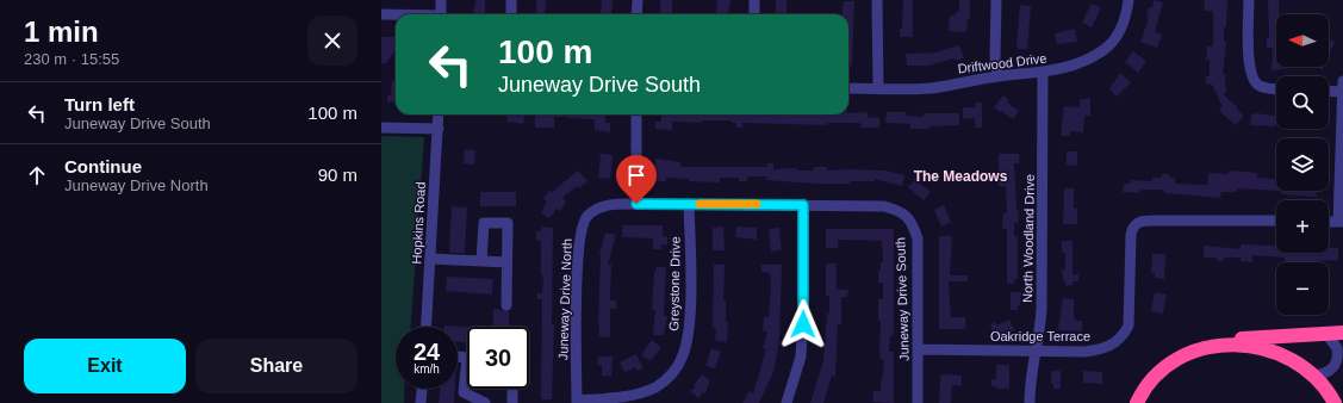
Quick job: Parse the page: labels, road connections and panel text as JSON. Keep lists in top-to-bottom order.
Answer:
{
  "streets": {
    "street": [
      "Driftwood Drive",
      "Hopkins Road",
      "North Woodland Drive",
      "Greystone Drive",
      "Juneway Drive North",
      "Juneway Drive South",
      "Oakridge Terrace"
    ]
  },
  "crossings": [
    ["Driftwood Drive", "North Woodland Drive"],
    ["North Woodland Drive", "Oakridge Terrace"],
    ["Greystone Drive", "Juneway Drive North"],
    ["Greystone Drive", "Juneway Drive South"],
    ["Juneway Drive North", "Juneway Drive South"],
    ["Juneway Drive South", "Oakridge Terrace"]
  ],
  "districts": ["The Meadows"],
  "north": "left",
  "page": {
    "heading": ["1 min", "230 m · 15:55"],
    "map_buttons": ["+", "−"],
    "turn": ["100 m", "Juneway Drive South"],
    "list": [
      {
        "name": "Turn left",
        "note": "Juneway Drive South",
        "value": "100 m"
      },
      {
        "name": "Continue",
        "note": "Juneway Drive North",
        "value": "90 m"
      }
    ],
    "speed": "24 km/h",
    "limit": "30",
    "buttons": ["Exit", "Share"]
  }
}
